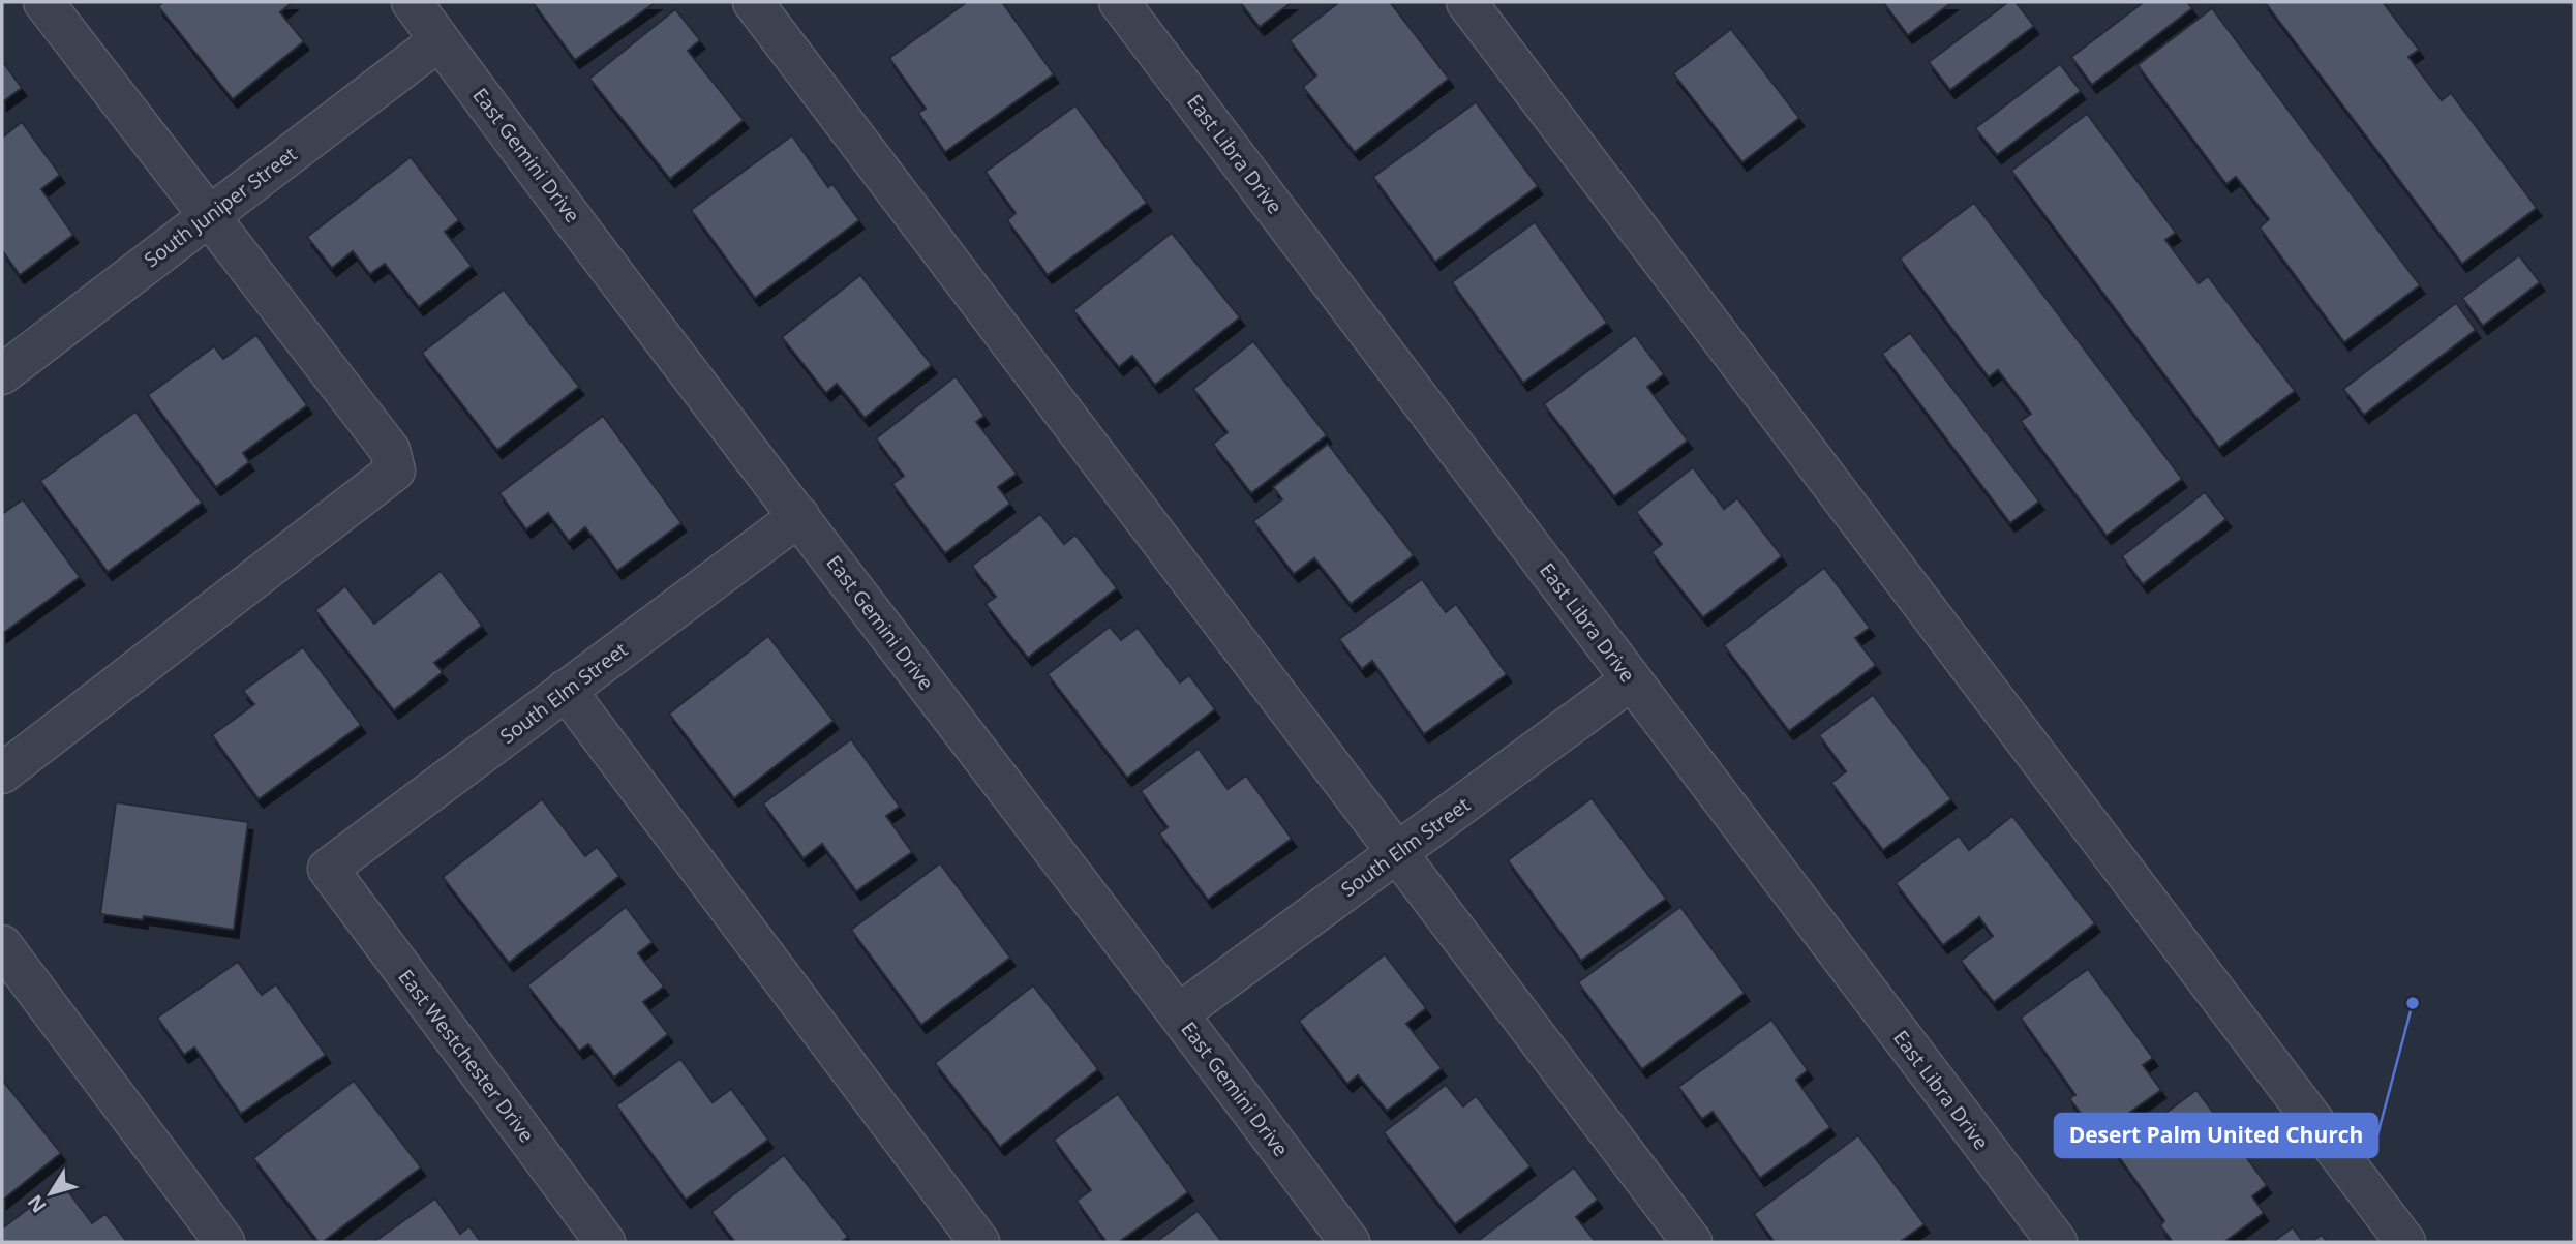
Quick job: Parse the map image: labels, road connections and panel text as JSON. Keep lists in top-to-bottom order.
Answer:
{
  "streets": {
    "street": [
      "East Libra Drive",
      "East Gemini Drive",
      "South Juniper Street",
      "South Elm Street",
      "East Westchester Drive"
    ]
  },
  "crossings": [
    ["East Libra Drive", "South Elm Street"],
    ["East Gemini Drive", "South Juniper Street"],
    ["East Gemini Drive", "South Elm Street"],
    ["South Elm Street", "East Westchester Drive"]
  ],
  "places": ["Desert Palm United Church"],
  "north": "bottom left"
}
